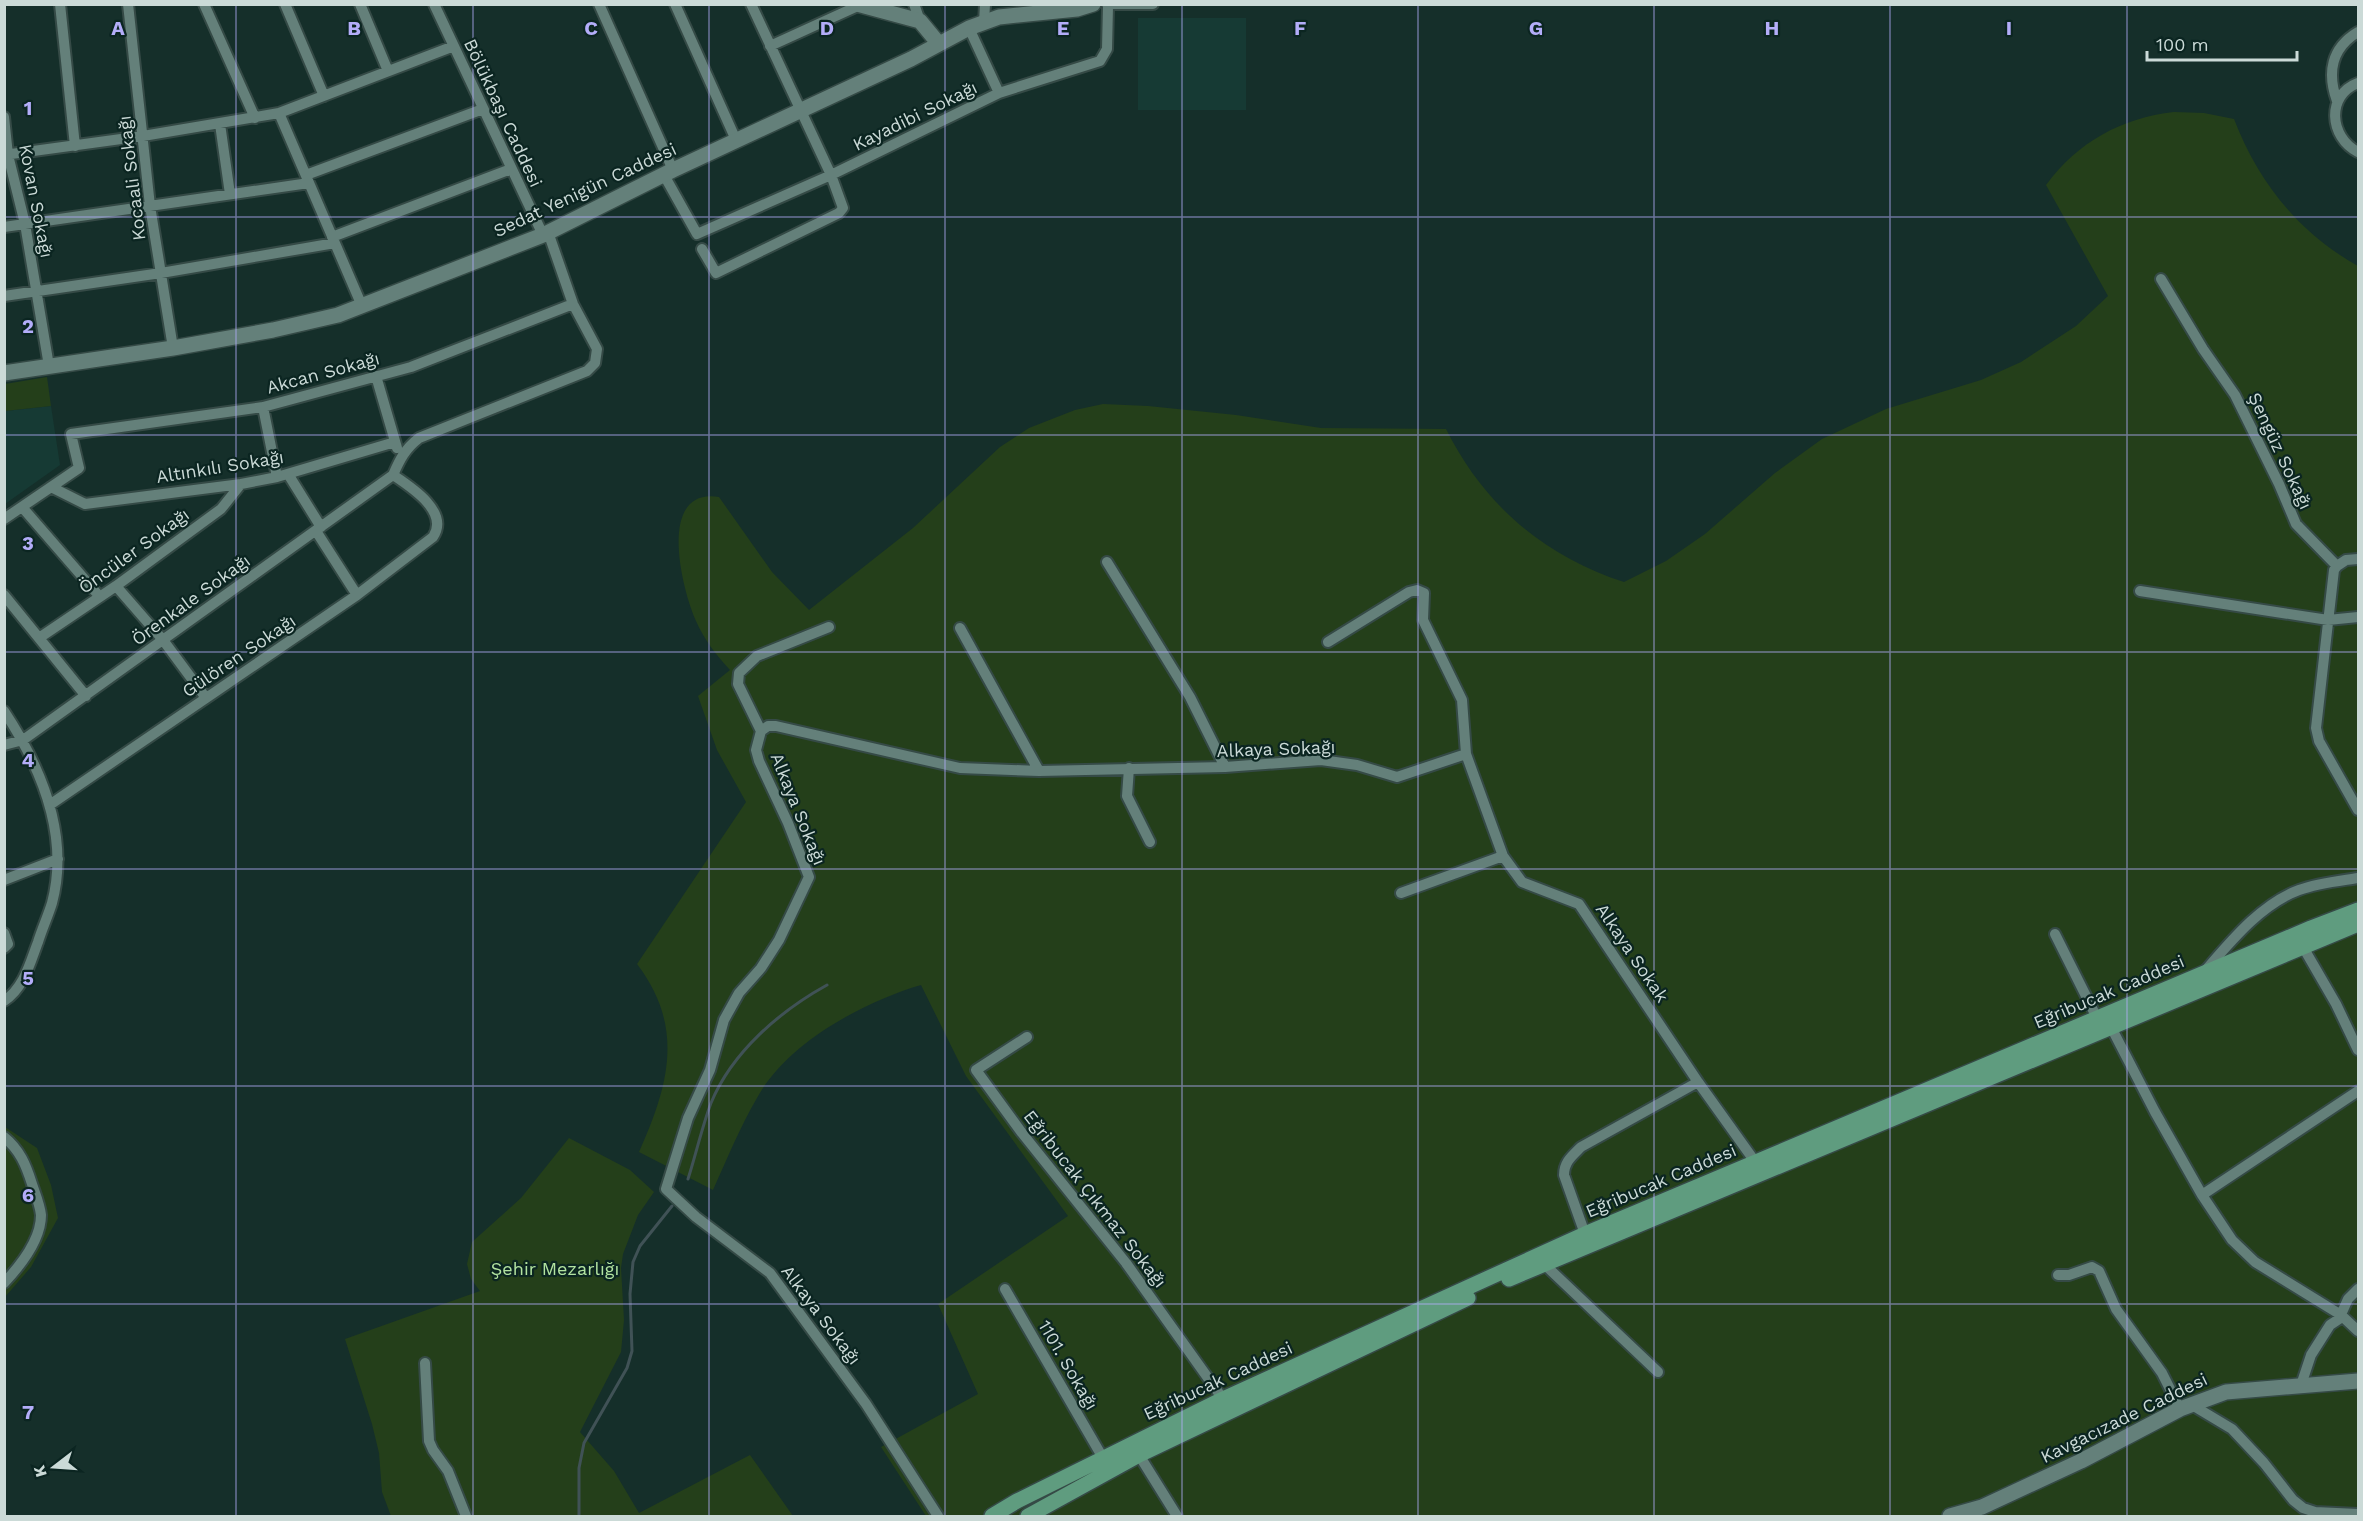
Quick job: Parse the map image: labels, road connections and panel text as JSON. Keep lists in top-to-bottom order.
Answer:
{
  "streets": {
    "main road": ["Eğribucak Caddesi"],
    "street": [
      "Bölükbaşı Caddesi",
      "Kayadibi Sokağı",
      "Kocaali Sokağı",
      "Sedat Yenigün Caddesi",
      "Kovan Sokağı",
      "Akcan Sokağı",
      "Şengüz Sokağı",
      "Altınkılı Sokağı",
      "Öncüler Sokağı",
      "Örenkale Sokağı",
      "Gülören Sokağı",
      "Alkaya Sokağı",
      "Alkaya Sokak",
      "Eğribucak Çıkmaz Sokağı",
      "1101. Sokağı",
      "Kavgacızade Caddesi"
    ]
  },
  "crossings": [
    ["Bölükbaşı Caddesi", "Sedat Yenigün Caddesi"],
    ["Bölükbaşı Caddesi", "Akcan Sokağı"],
    ["Kayadibi Sokağı", "Sedat Yenigün Caddesi"],
    ["Kocaali Sokağı", "Sedat Yenigün Caddesi"],
    ["Sedat Yenigün Caddesi", "Kovan Sokağı"],
    ["Akcan Sokağı", "Altınkılı Sokağı"],
    ["Altınkılı Sokağı", "Öncüler Sokağı"],
    ["Örenkale Sokağı", "Gülören Sokağı"],
    ["Alkaya Sokağı", "Alkaya Sokak"],
    ["Alkaya Sokak", "Eğribucak Caddesi"],
    ["Eğribucak Caddesi", "Eğribucak Çıkmaz Sokağı"],
    ["Eğribucak Caddesi", "1101. Sokağı"]
  ],
  "parks": ["Şehir Mezarlığı"],
  "scale_bar": "100 m",
  "north": "left",
  "grid": {
    "columns": [
      "A",
      "B",
      "C",
      "D",
      "E",
      "F",
      "G",
      "H",
      "I"
    ],
    "rows": [
      "1",
      "2",
      "3",
      "4",
      "5",
      "6",
      "7"
    ]
  }
}
